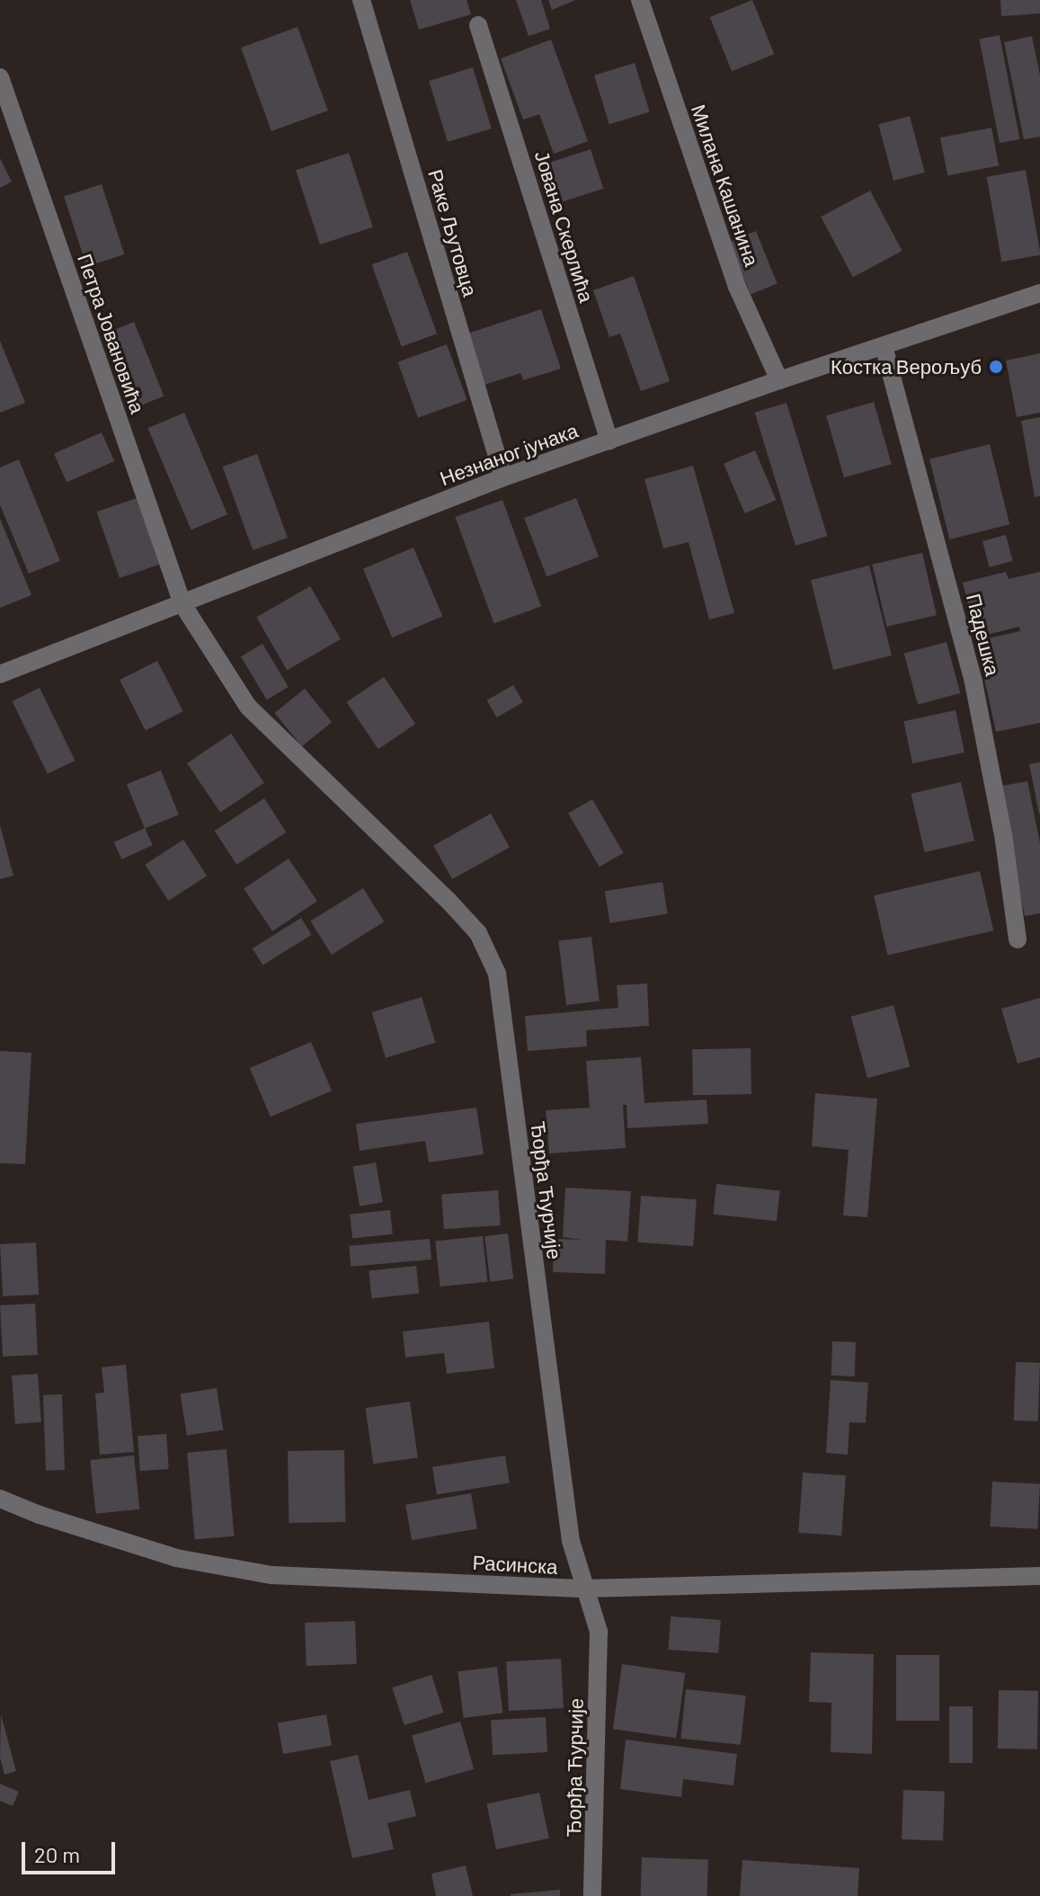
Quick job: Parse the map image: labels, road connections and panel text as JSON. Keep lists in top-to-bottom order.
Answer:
{
  "streets": {
    "street": [
      "Милана Кашанина",
      "Јована Скерлића",
      "Раке Љутовца",
      "Петра Јовановића",
      "Незнаног јунака",
      "Падешка",
      "Ђорђа Ћурчије",
      "Расинска"
    ]
  },
  "crossings": [
    ["Милана Кашанина", "Незнаног јунака"],
    ["Јована Скерлића", "Незнаног јунака"],
    ["Раке Љутовца", "Незнаног јунака"],
    ["Петра Јовановића", "Незнаног јунака"],
    ["Петра Јовановића", "Ђорђа Ћурчије"],
    ["Незнаног јунака", "Падешка"],
    ["Незнаног јунака", "Ђорђа Ћурчије"],
    ["Ђорђа Ћурчије", "Расинска"]
  ],
  "places": ["Костка Верољуб"],
  "scale_bar": "20 m"
}
